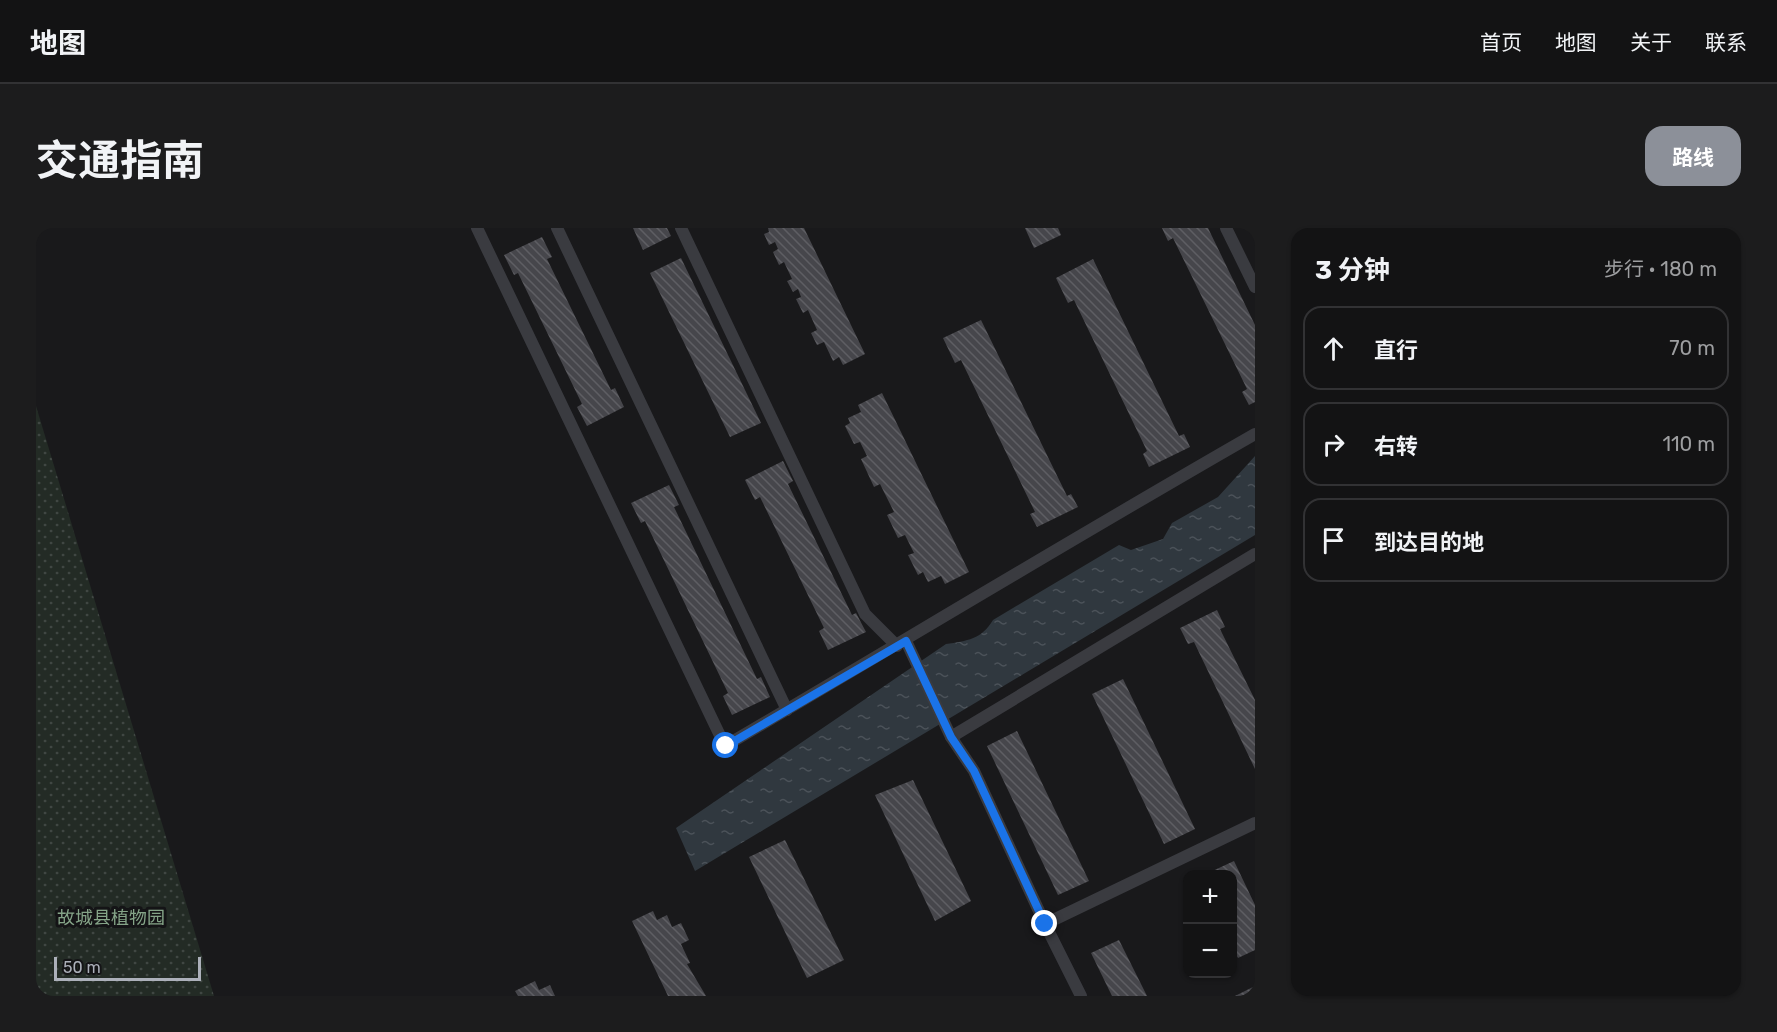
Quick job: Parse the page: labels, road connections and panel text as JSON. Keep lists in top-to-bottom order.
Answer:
{
  "parks": ["故城县植物园"],
  "scale_bar": "50 m",
  "page": {
    "header": "地图",
    "nav": [
      "首页",
      "地图",
      "关于",
      "联系"
    ],
    "title": "交通指南",
    "buttons": "路线",
    "heading": ["3 分钟", "步行 · 180 m"],
    "list": [
      ["直行", "70 m"],
      ["右转", "110 m"],
      "到达目的地"
    ],
    "map_buttons": ["+", "−"],
    "scale": "50 m"
  }
}
